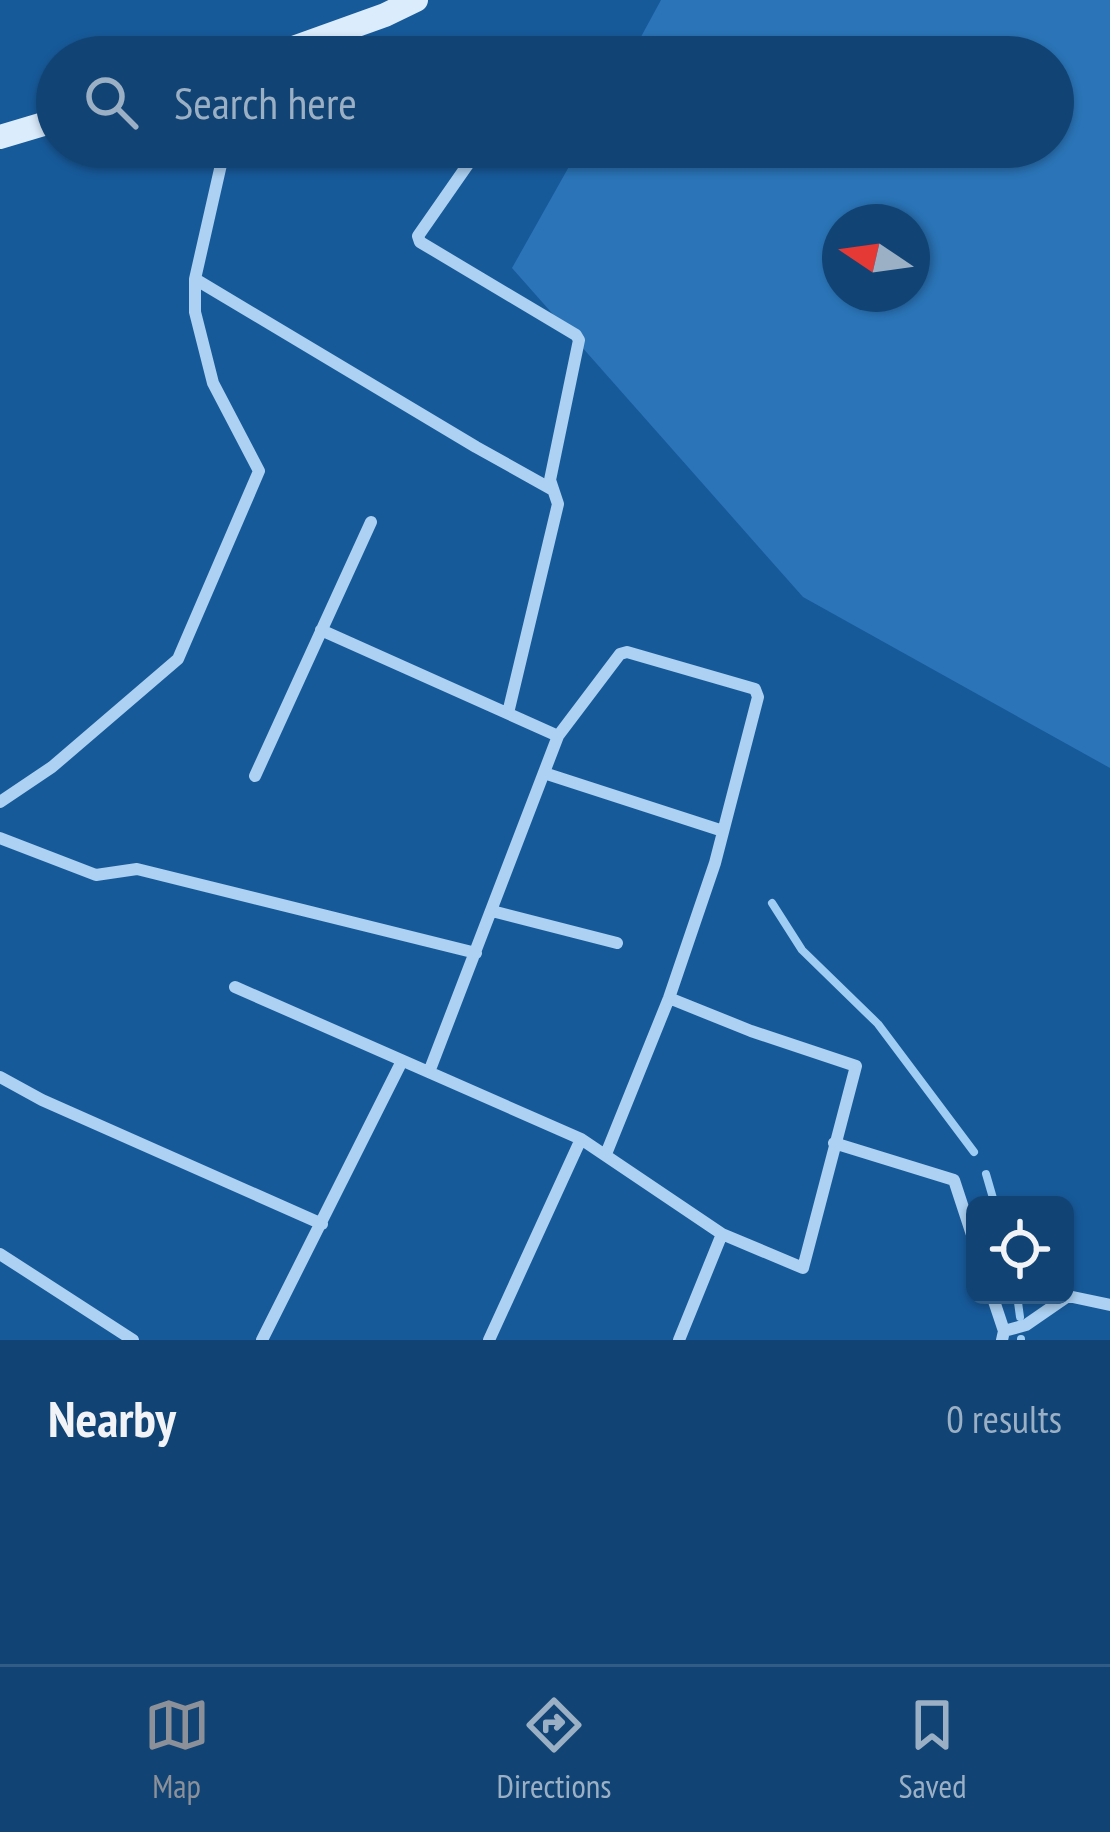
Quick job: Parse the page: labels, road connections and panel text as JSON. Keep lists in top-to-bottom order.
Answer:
{
  "north": "left",
  "page": {
    "search": "Search here",
    "heading": ["Nearby", "0 results"],
    "nav": ["Map", "Directions", "Saved"]
  }
}
